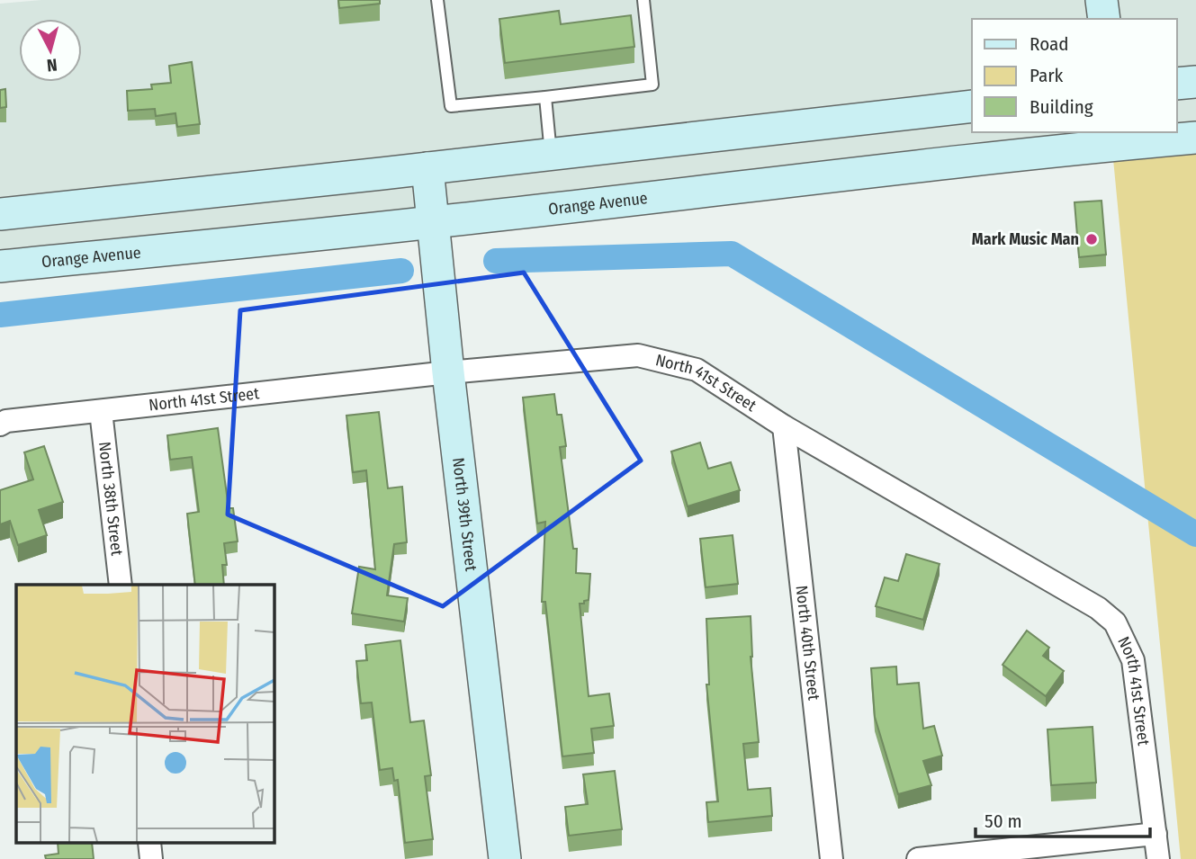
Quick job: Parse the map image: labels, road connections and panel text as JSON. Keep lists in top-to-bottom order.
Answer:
{
  "streets": {
    "main road": ["Orange Avenue", "North 39th Street"],
    "street": ["North 41st Street", "North 38th Street", "North 40th Street"]
  },
  "crossings": [
    ["Orange Avenue", "North 39th Street"],
    ["North 41st Street", "North 38th Street"],
    ["North 41st Street", "North 39th Street"],
    ["North 41st Street", "North 40th Street"]
  ],
  "places": ["Mark Music Man"],
  "legend": ["Road", "Park", "Building"],
  "scale_bar": "50 m",
  "north": "bottom"
}
